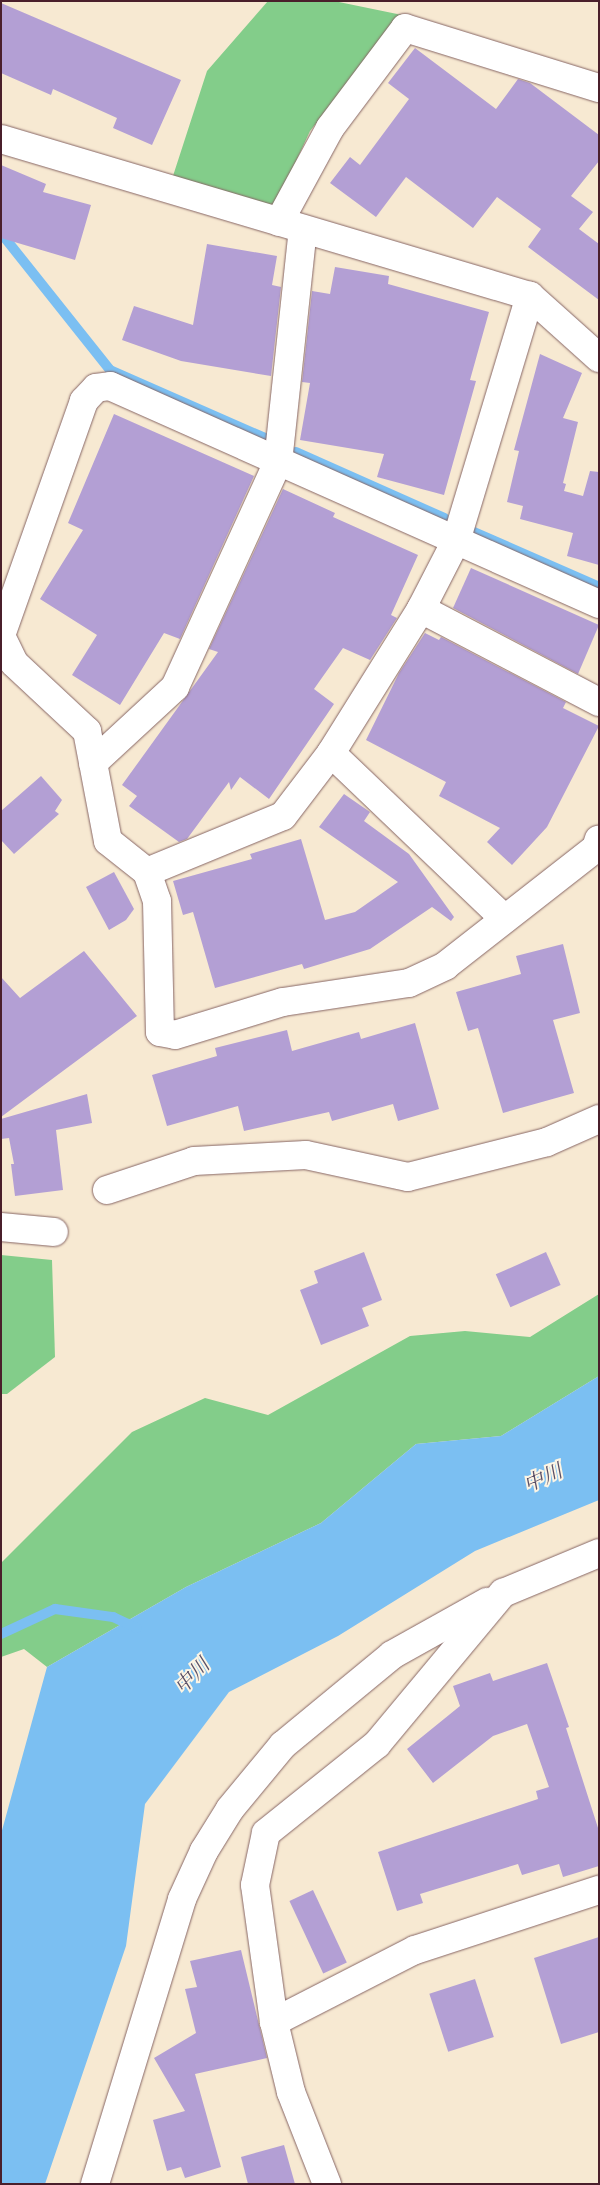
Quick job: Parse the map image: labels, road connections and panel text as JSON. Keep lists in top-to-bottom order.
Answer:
{
  "water": ["中川"]
}
